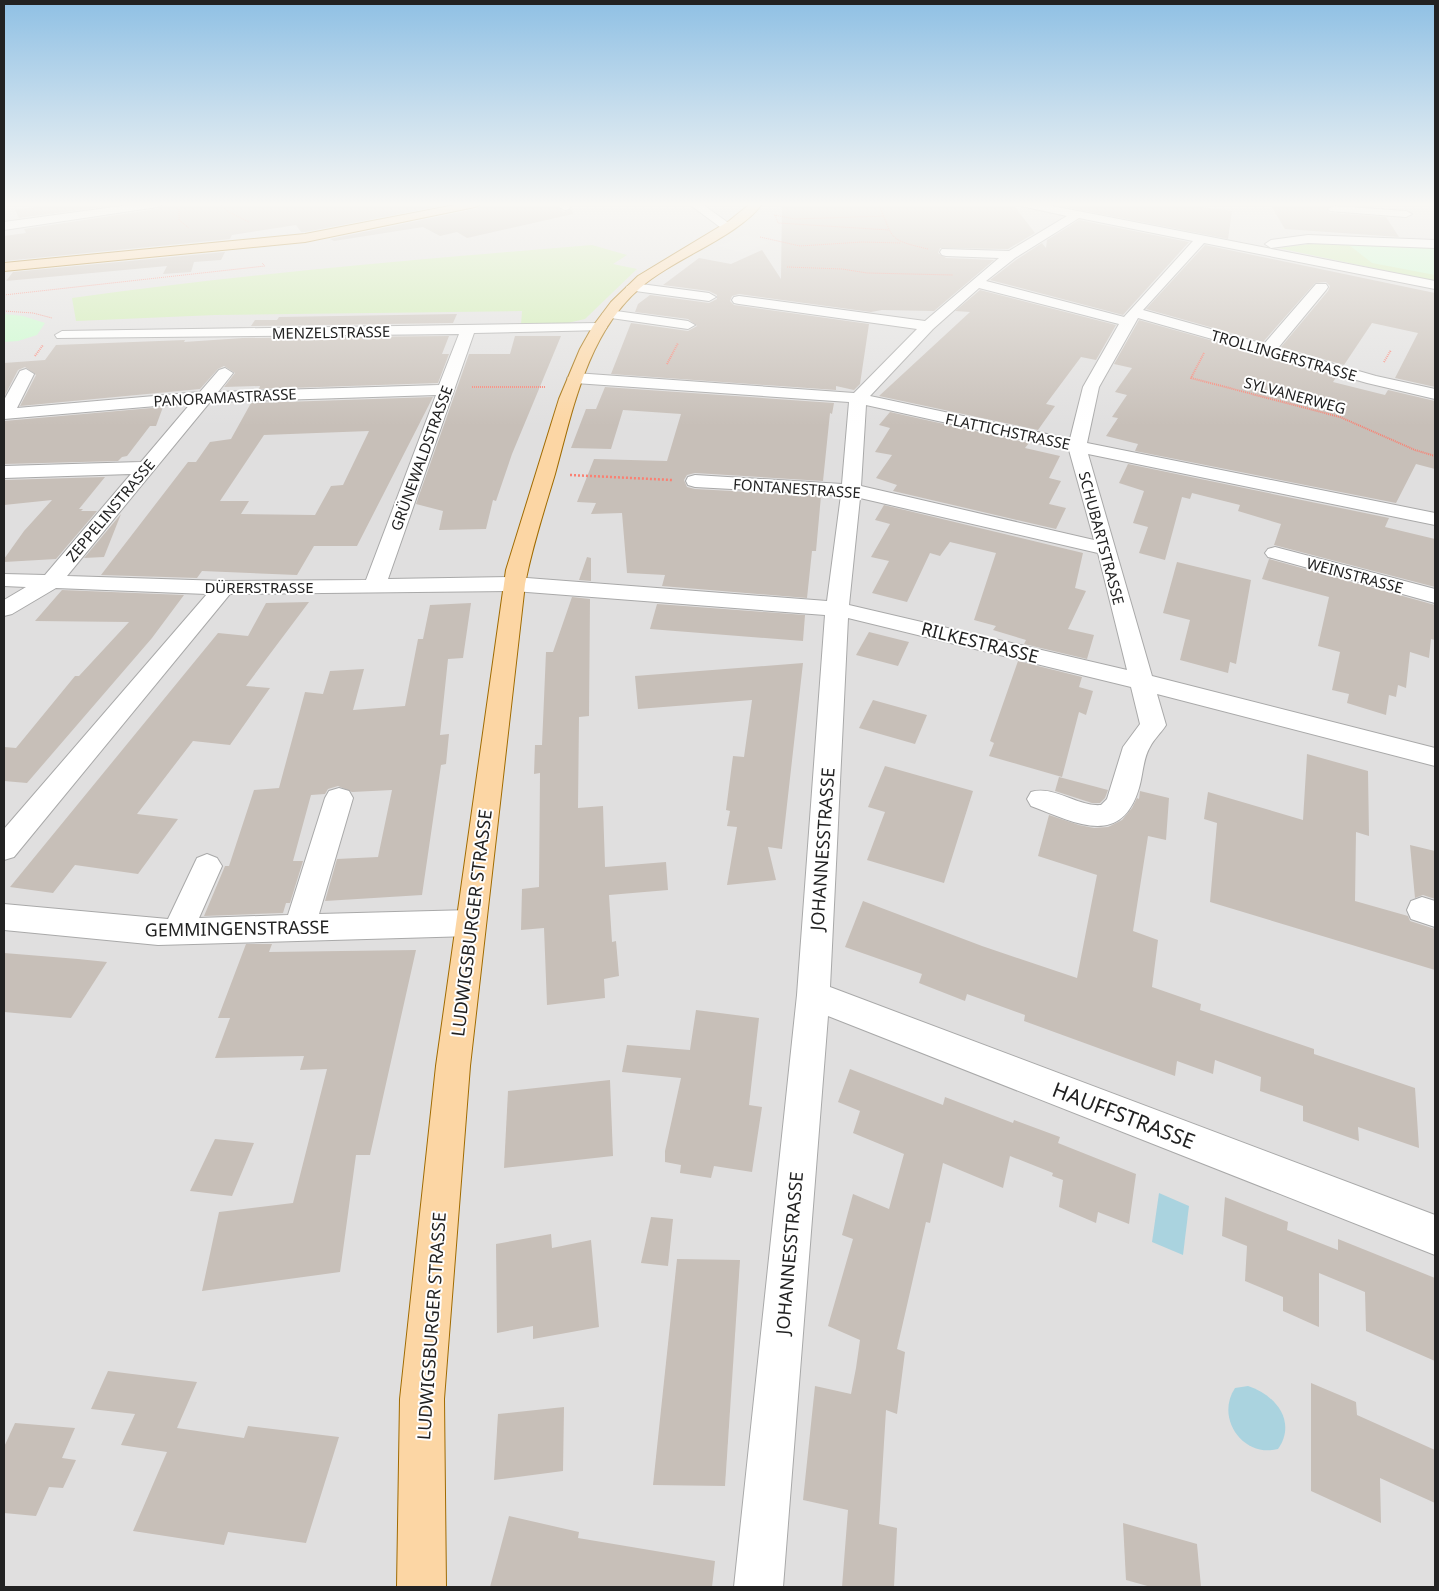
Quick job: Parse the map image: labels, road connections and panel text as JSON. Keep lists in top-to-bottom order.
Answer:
{
  "streets": {
    "main road": ["LUDWIGSBURGER STRASSE"],
    "street": [
      "MENZELSTRASSE",
      "TROLLINGERSTRASSE",
      "PANORAMASTRASSE",
      "FLATTICHSTRASSE",
      "GRÜNEWALDSTRASSE",
      "FONTANESTRASSE",
      "ZEPPELINSTRASSE",
      "SCHUBARTSTRASSE",
      "WEINSTRASSE",
      "DÜRERSTRASSE",
      "RILKESTRASSE",
      "JOHANNESSTRASSE",
      "GEMMINGENSTRASSE",
      "HAUFFSTRASSE"
    ],
    "path": ["SYLVANERWEG"]
  },
  "crossings": [
    ["MENZELSTRASSE", "GRÜNEWALDSTRASSE"],
    ["MENZELSTRASSE", "LUDWIGSBURGER STRASSE"],
    ["TROLLINGERSTRASSE", "SYLVANERWEG"],
    ["TROLLINGERSTRASSE", "SCHUBARTSTRASSE"],
    ["PANORAMASTRASSE", "GRÜNEWALDSTRASSE"],
    ["PANORAMASTRASSE", "ZEPPELINSTRASSE"],
    ["FLATTICHSTRASSE", "SCHUBARTSTRASSE"],
    ["FLATTICHSTRASSE", "JOHANNESSTRASSE"],
    ["FLATTICHSTRASSE", "LUDWIGSBURGER STRASSE"],
    ["GRÜNEWALDSTRASSE", "DÜRERSTRASSE"],
    ["FONTANESTRASSE", "SCHUBARTSTRASSE"],
    ["FONTANESTRASSE", "JOHANNESSTRASSE"],
    ["ZEPPELINSTRASSE", "DÜRERSTRASSE"],
    ["SCHUBARTSTRASSE", "RILKESTRASSE"],
    ["DÜRERSTRASSE", "RILKESTRASSE"],
    ["DÜRERSTRASSE", "LUDWIGSBURGER STRASSE"],
    ["RILKESTRASSE", "JOHANNESSTRASSE"],
    ["RILKESTRASSE", "LUDWIGSBURGER STRASSE"],
    ["JOHANNESSTRASSE", "HAUFFSTRASSE"],
    ["LUDWIGSBURGER STRASSE", "GEMMINGENSTRASSE"]
  ]
}
